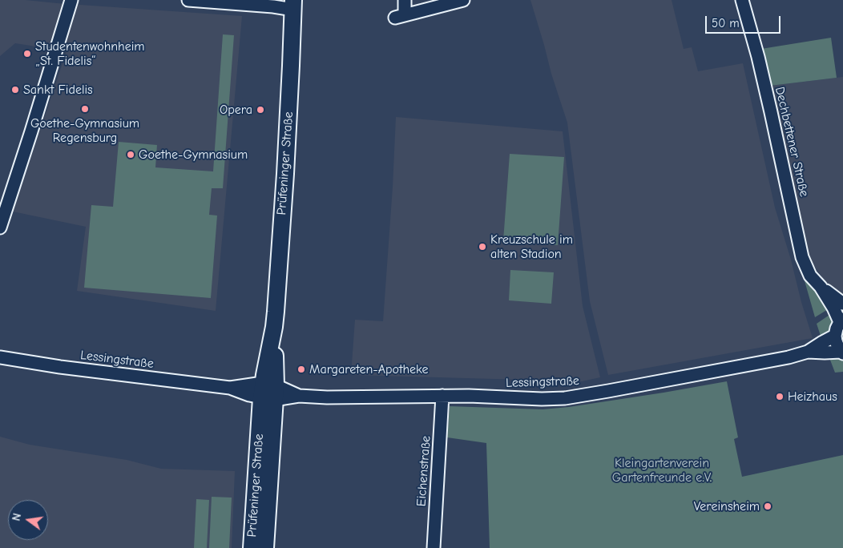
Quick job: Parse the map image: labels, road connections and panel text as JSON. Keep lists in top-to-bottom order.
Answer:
{
  "streets": {
    "street": [
      "Dechbettener Straße",
      "Prüfeninger Straße",
      "Lessingstraße",
      "Eichenstraße"
    ]
  },
  "crossings": [
    ["Dechbettener Straße", "Lessingstraße"],
    ["Prüfeninger Straße", "Lessingstraße"],
    ["Lessingstraße", "Eichenstraße"]
  ],
  "parks": ["Kleingartenverein Gartenfreunde e.V."],
  "places": [
    "Studentenwohnheim „St. Fidelis“",
    "Sankt Fidelis",
    "Goethe-Gymnasium Regensburg",
    "Opera",
    "Goethe-Gymnasium",
    "Kreuzschule im alten Stadion",
    "Margareten-Apotheke",
    "Heizhaus",
    "Vereinsheim"
  ],
  "scale_bar": "50 m",
  "north": "left"
}
